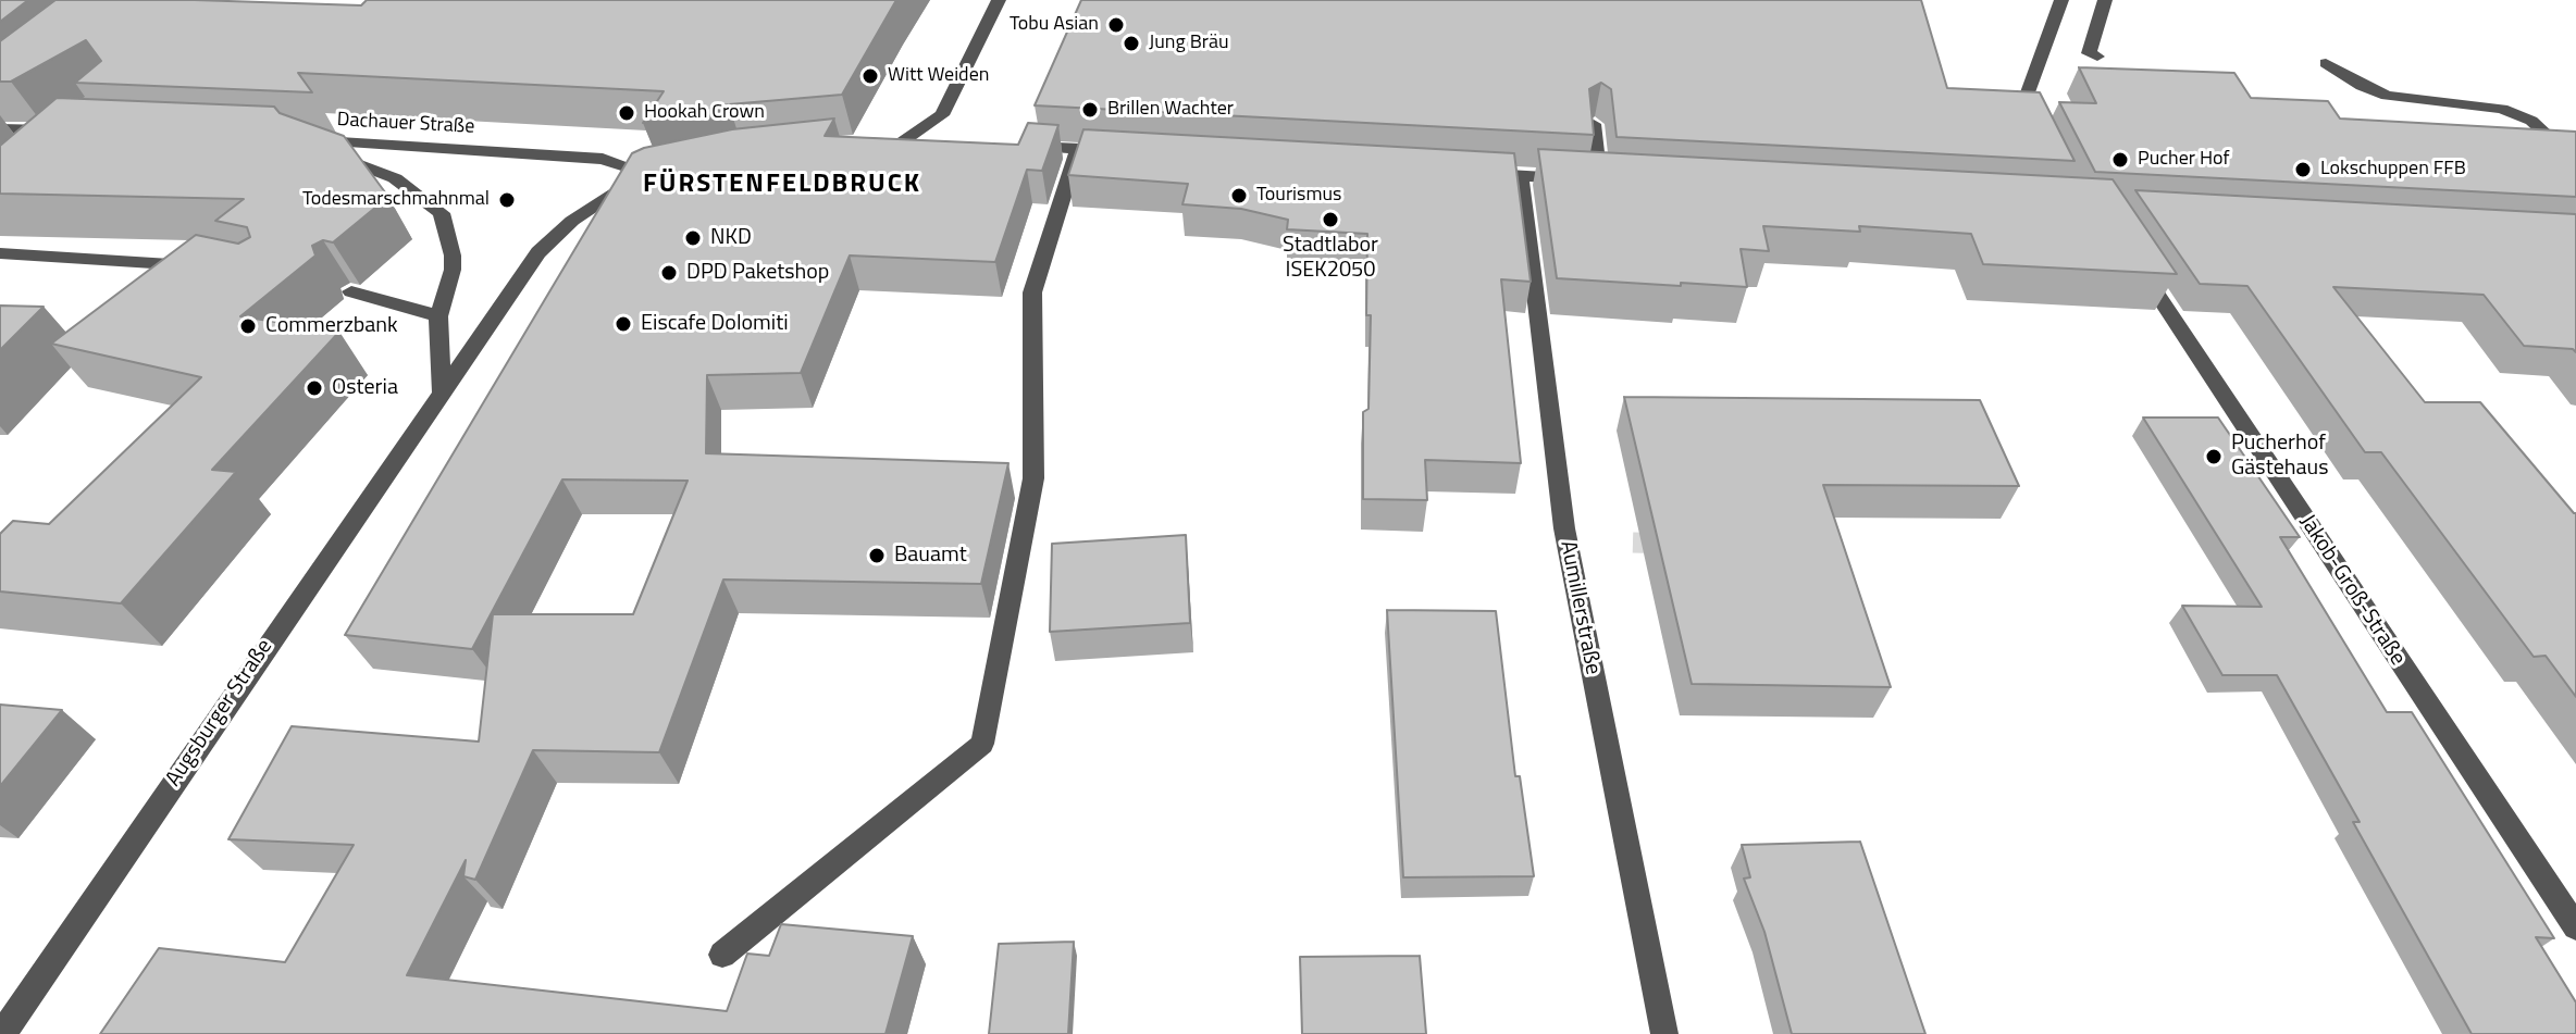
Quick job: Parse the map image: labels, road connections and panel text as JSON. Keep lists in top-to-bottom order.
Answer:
{
  "streets": {
    "street": [
      "Dachauer Straße",
      "Jakob-Groß-Straße",
      "Aumillerstraße",
      "Augsburger Straße"
    ]
  },
  "crossings": [
    ["Dachauer Straße", "Augsburger Straße"]
  ],
  "districts": ["FÜRSTENFELDBRUCK"],
  "places": [
    "Tobu Asian",
    "Jung Bräu",
    "Witt Weiden",
    "Brillen Wachter",
    "Hookah Crown",
    "Pucher Hof",
    "Lokschuppen FFB",
    "Tourismus",
    "Todesmarschmahnmal",
    "Stadtlabor ISEK2050",
    "NKD",
    "DPD Paketshop",
    "Eiscafe Dolomiti",
    "Commerzbank",
    "Osteria",
    "Pucherhof Gästehaus",
    "Bauamt"
  ]
}
